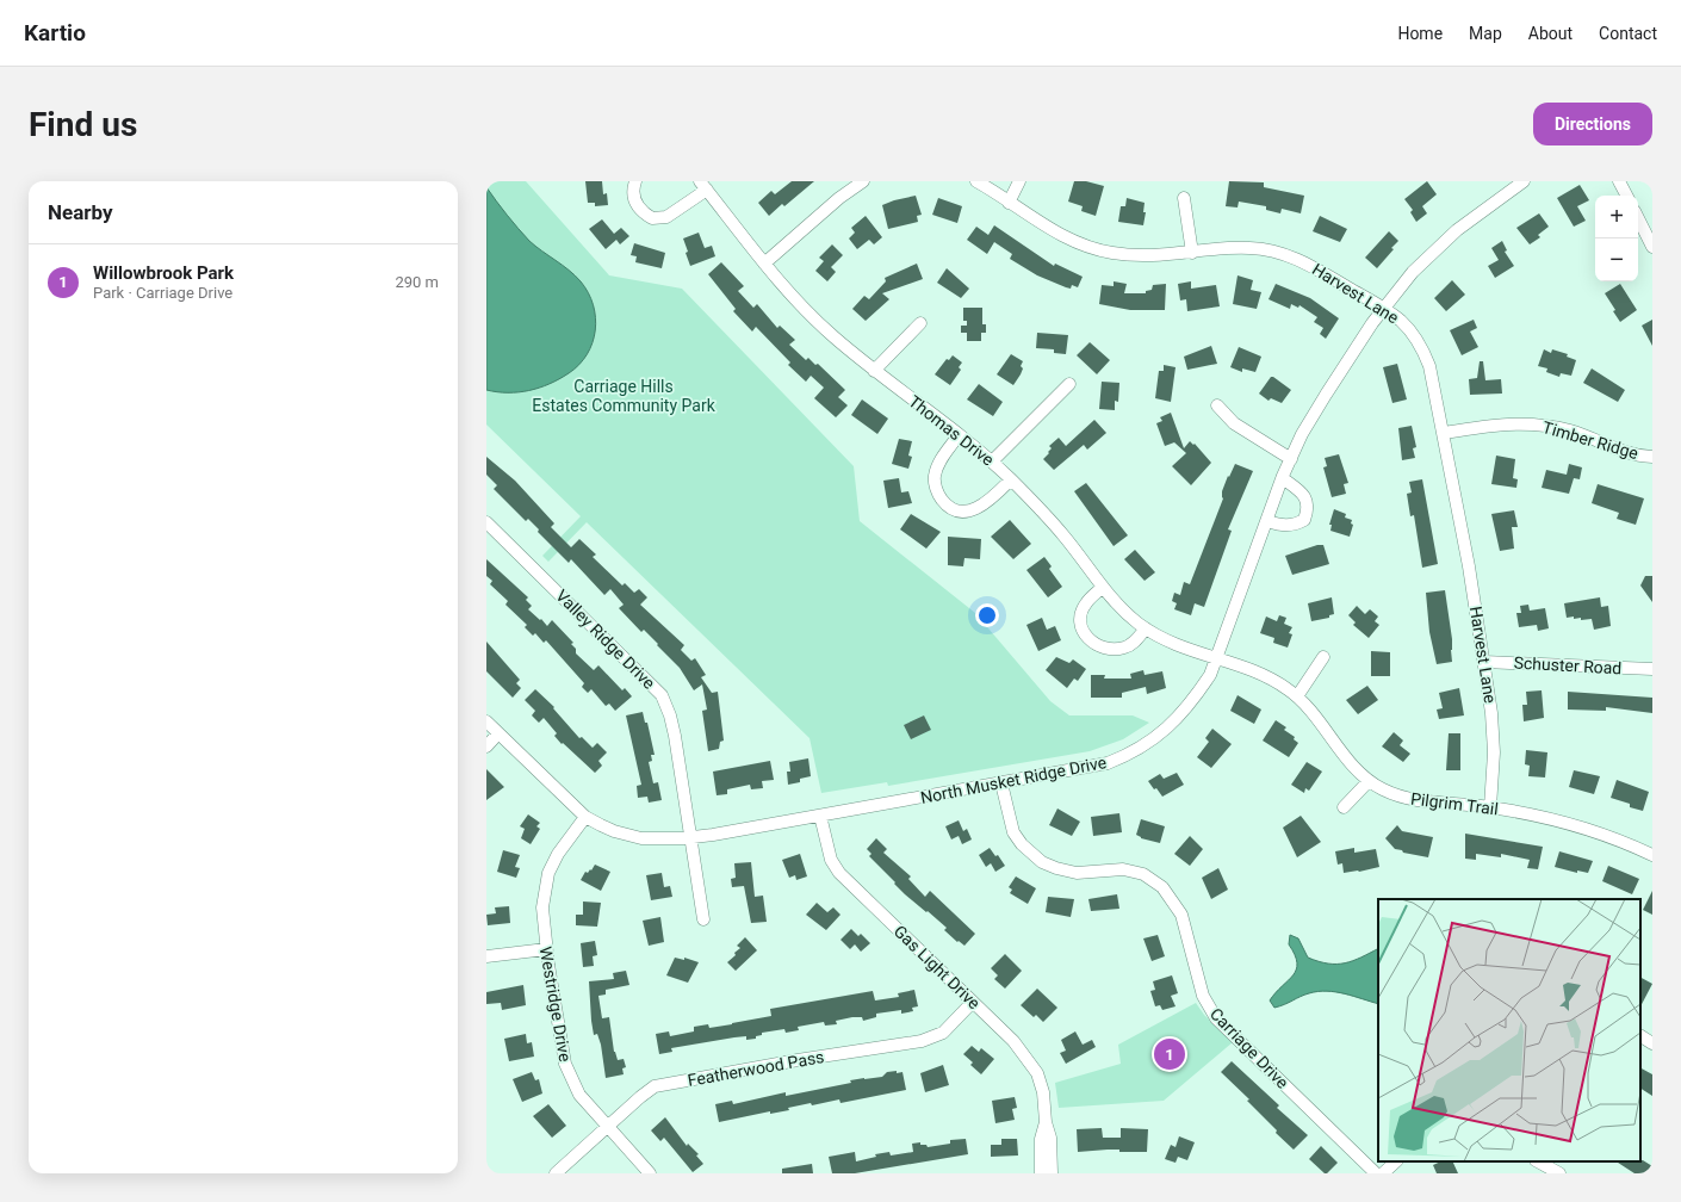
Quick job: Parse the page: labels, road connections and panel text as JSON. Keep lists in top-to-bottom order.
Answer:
{
  "streets": {
    "street": [
      "Harvest Lane",
      "Thomas Drive",
      "Timber Ridge",
      "Valley Ridge Drive",
      "Schuster Road",
      "North Musket Ridge Drive",
      "Pilgrim Trail",
      "Gas Light Drive",
      "Westridge Drive",
      "Carriage Drive",
      "Featherwood Pass"
    ]
  },
  "crossings": [
    ["Harvest Lane", "Timber Ridge"],
    ["Harvest Lane", "Schuster Road"],
    ["Harvest Lane", "North Musket Ridge Drive"],
    ["Harvest Lane", "Pilgrim Trail"],
    ["Thomas Drive", "North Musket Ridge Drive"],
    ["Thomas Drive", "Pilgrim Trail"],
    ["Valley Ridge Drive", "North Musket Ridge Drive"],
    ["North Musket Ridge Drive", "Pilgrim Trail"],
    ["North Musket Ridge Drive", "Gas Light Drive"],
    ["North Musket Ridge Drive", "Westridge Drive"],
    ["North Musket Ridge Drive", "Carriage Drive"],
    ["Gas Light Drive", "Featherwood Pass"],
    ["Westridge Drive", "Featherwood Pass"]
  ],
  "parks": ["Carriage Hills Estates Community Park"],
  "page": {
    "header": "Kartio",
    "nav": [
      "Home",
      "Map",
      "About",
      "Contact"
    ],
    "buttons": "Directions",
    "title": "Find us",
    "heading": "Nearby",
    "map_buttons": ["+", "−"],
    "list": [
      {
        "mark": "1",
        "name": "Willowbrook Park",
        "note": "Park · Carriage Drive",
        "value": "290 m"
      }
    ],
    "pins": "1"
  }
}
